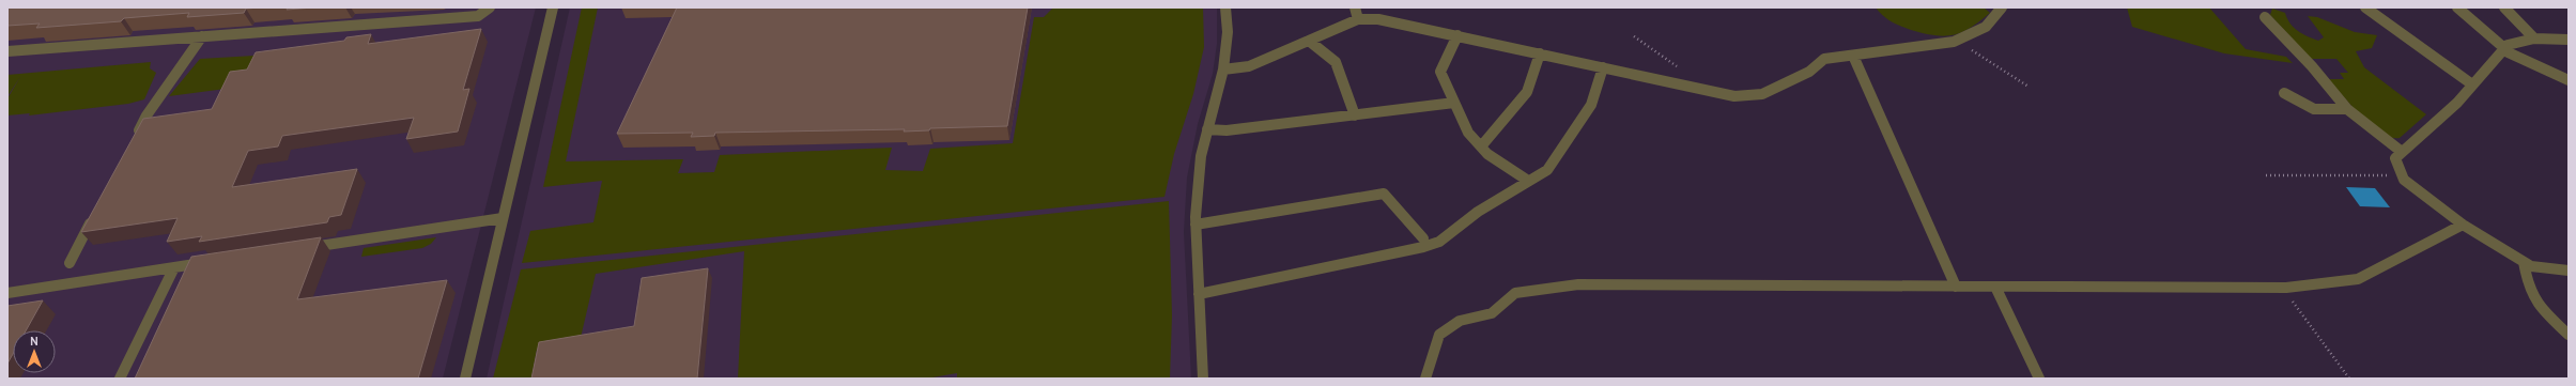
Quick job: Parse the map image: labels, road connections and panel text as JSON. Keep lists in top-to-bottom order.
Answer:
{
  "north": "top"
}
